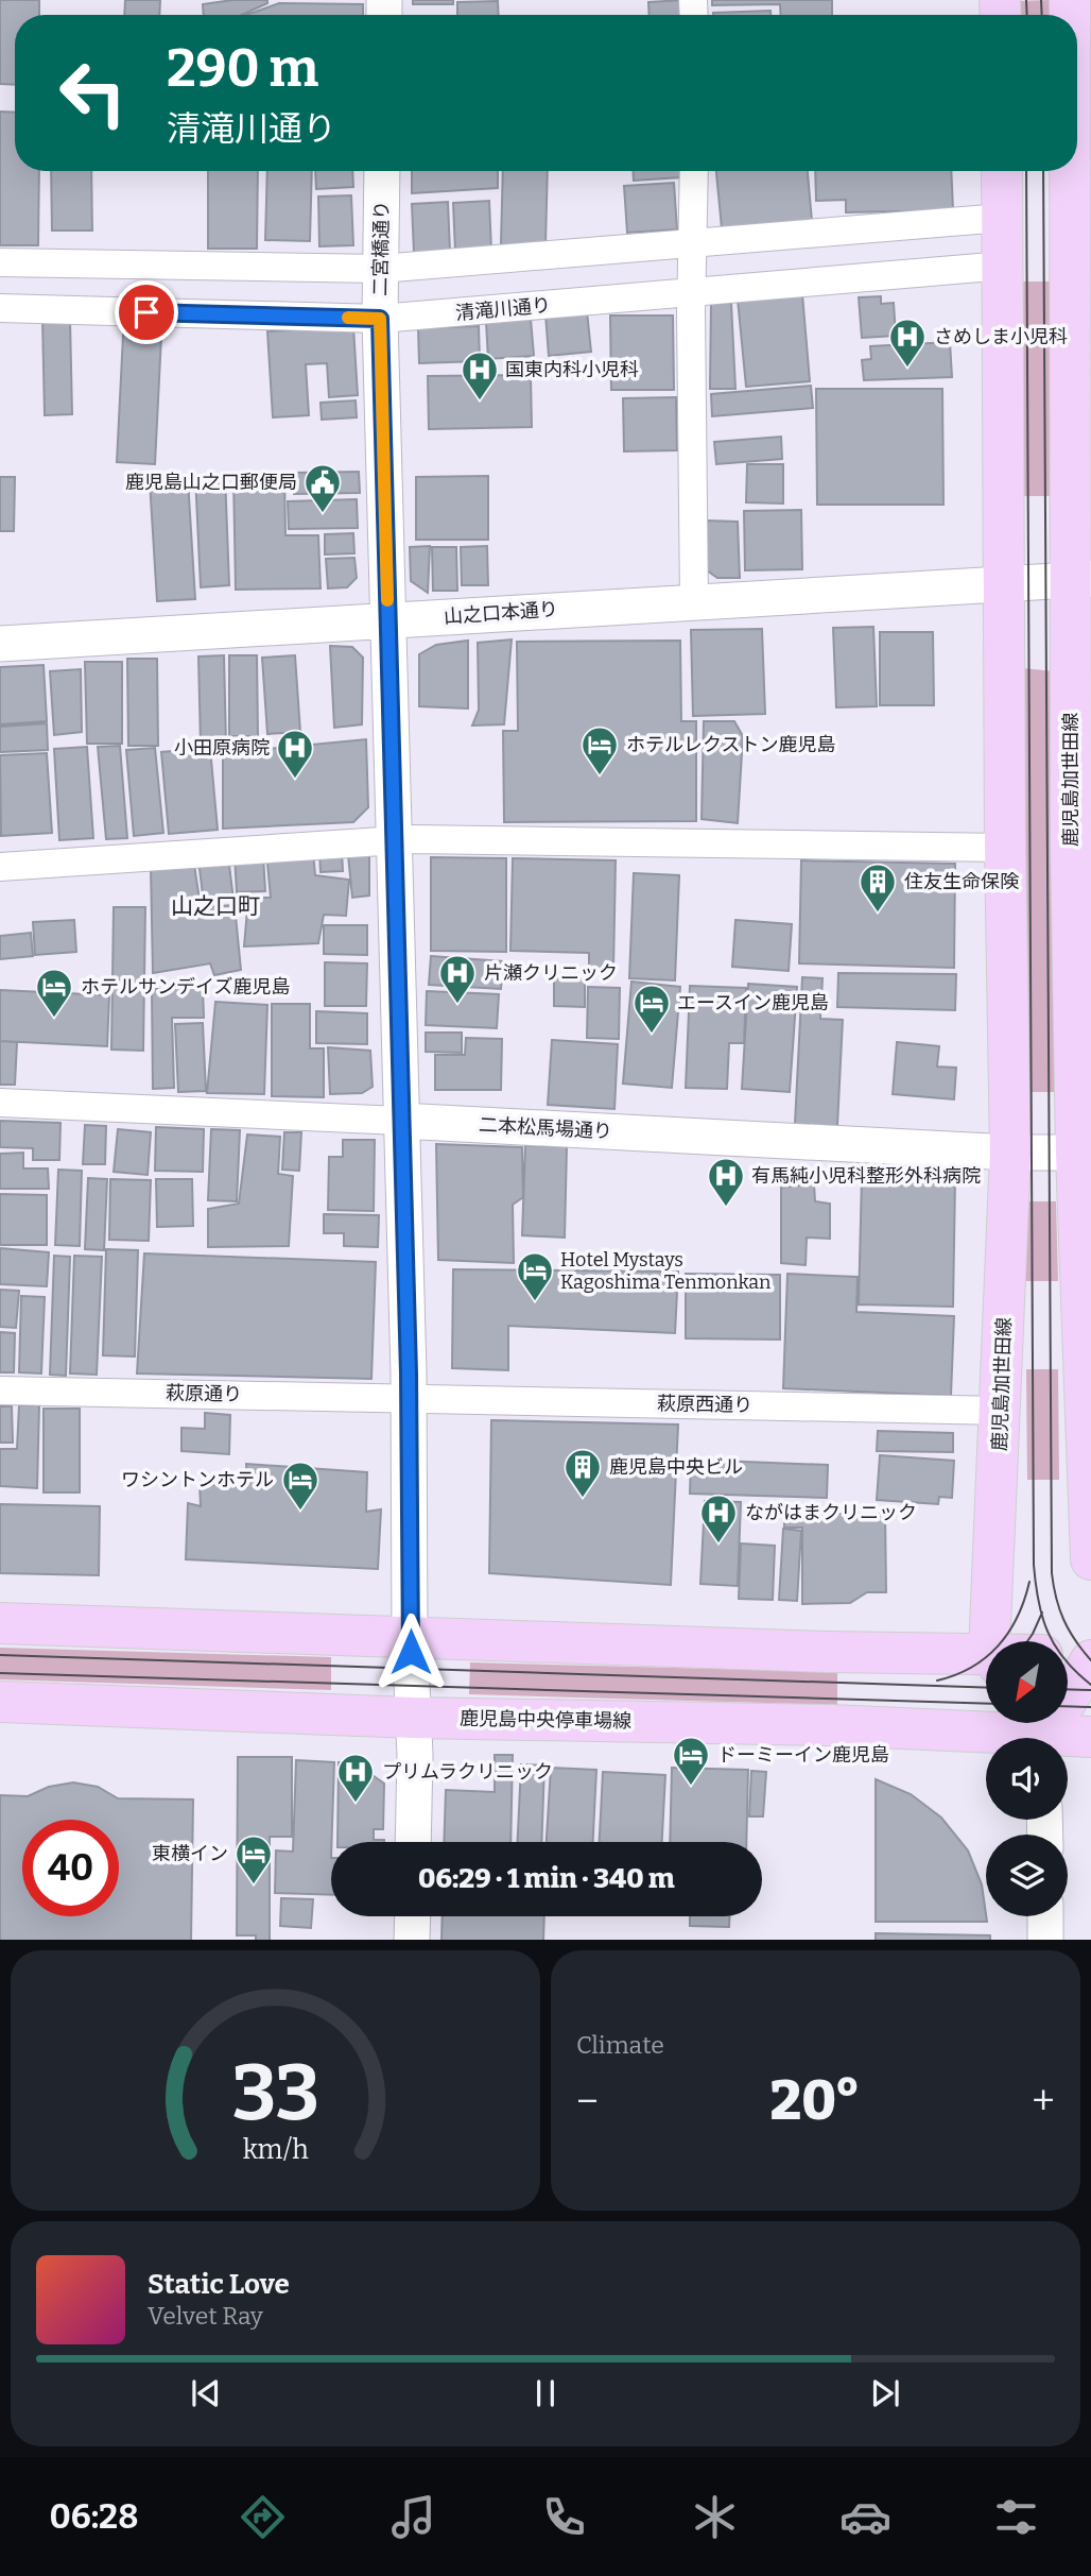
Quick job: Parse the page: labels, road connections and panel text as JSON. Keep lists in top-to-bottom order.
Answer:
{
  "streets": {
    "main road": ["鹿児島加世田線", "鹿児島中央停車場線"],
    "street": [
      "二宮橋通り",
      "清滝川通り",
      "山之口本通り",
      "二本松馬場通り",
      "萩原通り",
      "萩原西通り"
    ]
  },
  "crossings": [
    ["二宮橋通り", "清滝川通り"],
    ["二宮橋通り", "山之口本通り"],
    ["二宮橋通り", "二本松馬場通り"],
    ["二宮橋通り", "萩原通り"],
    ["二宮橋通り", "萩原西通り"],
    ["二宮橋通り", "鹿児島中央停車場線"],
    ["清滝川通り", "鹿児島加世田線"],
    ["山之口本通り", "鹿児島加世田線"],
    ["鹿児島加世田線", "二本松馬場通り"],
    ["鹿児島加世田線", "萩原西通り"],
    ["萩原通り", "萩原西通り"]
  ],
  "districts": ["山之口町"],
  "places": {
    "hospital": [
      "さめしま小児科",
      "国東内科小児科",
      "小田原病院",
      "片瀬クリニック",
      "有馬純小児科整形外科病院",
      "ながはまクリニック",
      "プリムラクリニック"
    ],
    "public building": ["鹿児島山之口郵便局"],
    "hotel": [
      "ホテルレクストン鹿児島",
      "ホテルサンデイズ鹿児島",
      "エースイン鹿児島",
      "Hotel Mystays Kagoshima Tenmonkan",
      "ワシントンホテル",
      "ドーミーイン鹿児島",
      "東横イン"
    ],
    "building": ["住友生命保険", "鹿児島中央ビル"]
  },
  "north": "bottom left",
  "page": {
    "turn": ["290 m", "清滝川通り"],
    "limit": "40",
    "trip": "06:29 · 1 min · 340 m",
    "tile": "Climate",
    "heat": ["−", "20°", "+"],
    "song": ["Static Love", "Velvet Ray"],
    "tabs": "06:28",
    "gauge": ["33", "km/h"]
  }
}
